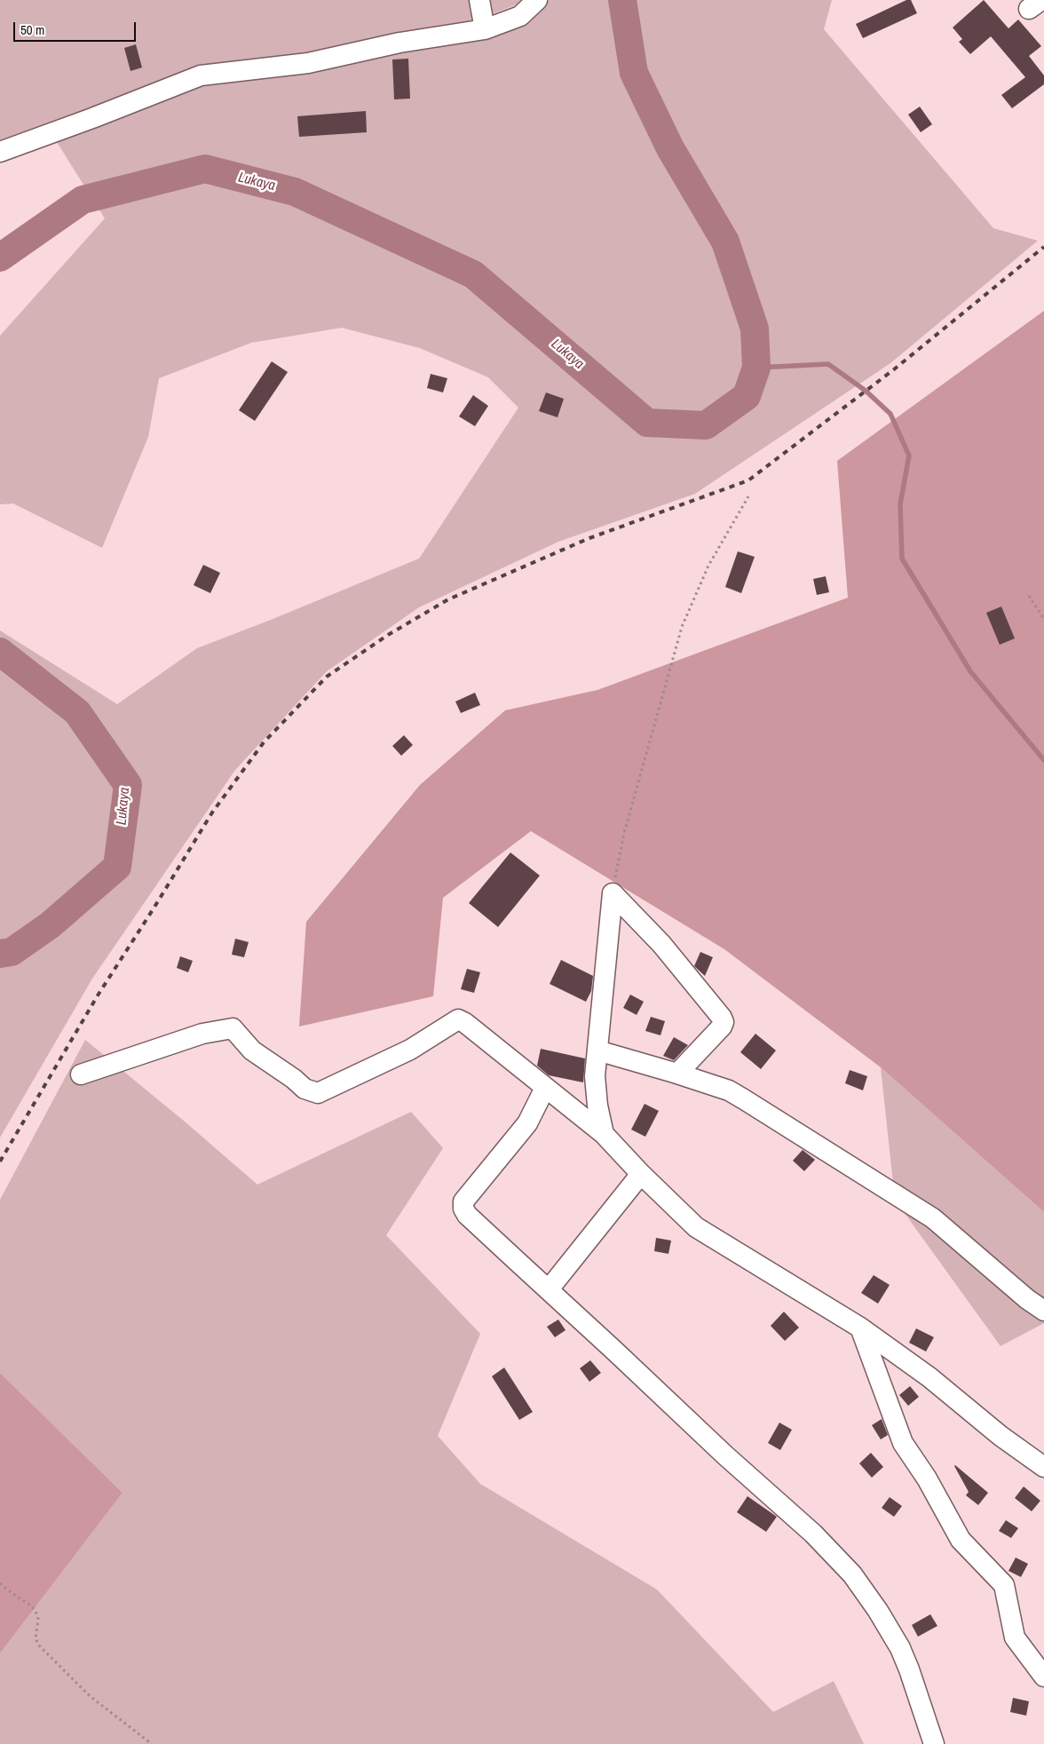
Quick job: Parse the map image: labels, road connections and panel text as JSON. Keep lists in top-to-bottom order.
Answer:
{
  "water": ["Lukaya"],
  "scale_bar": "50 m"
}
